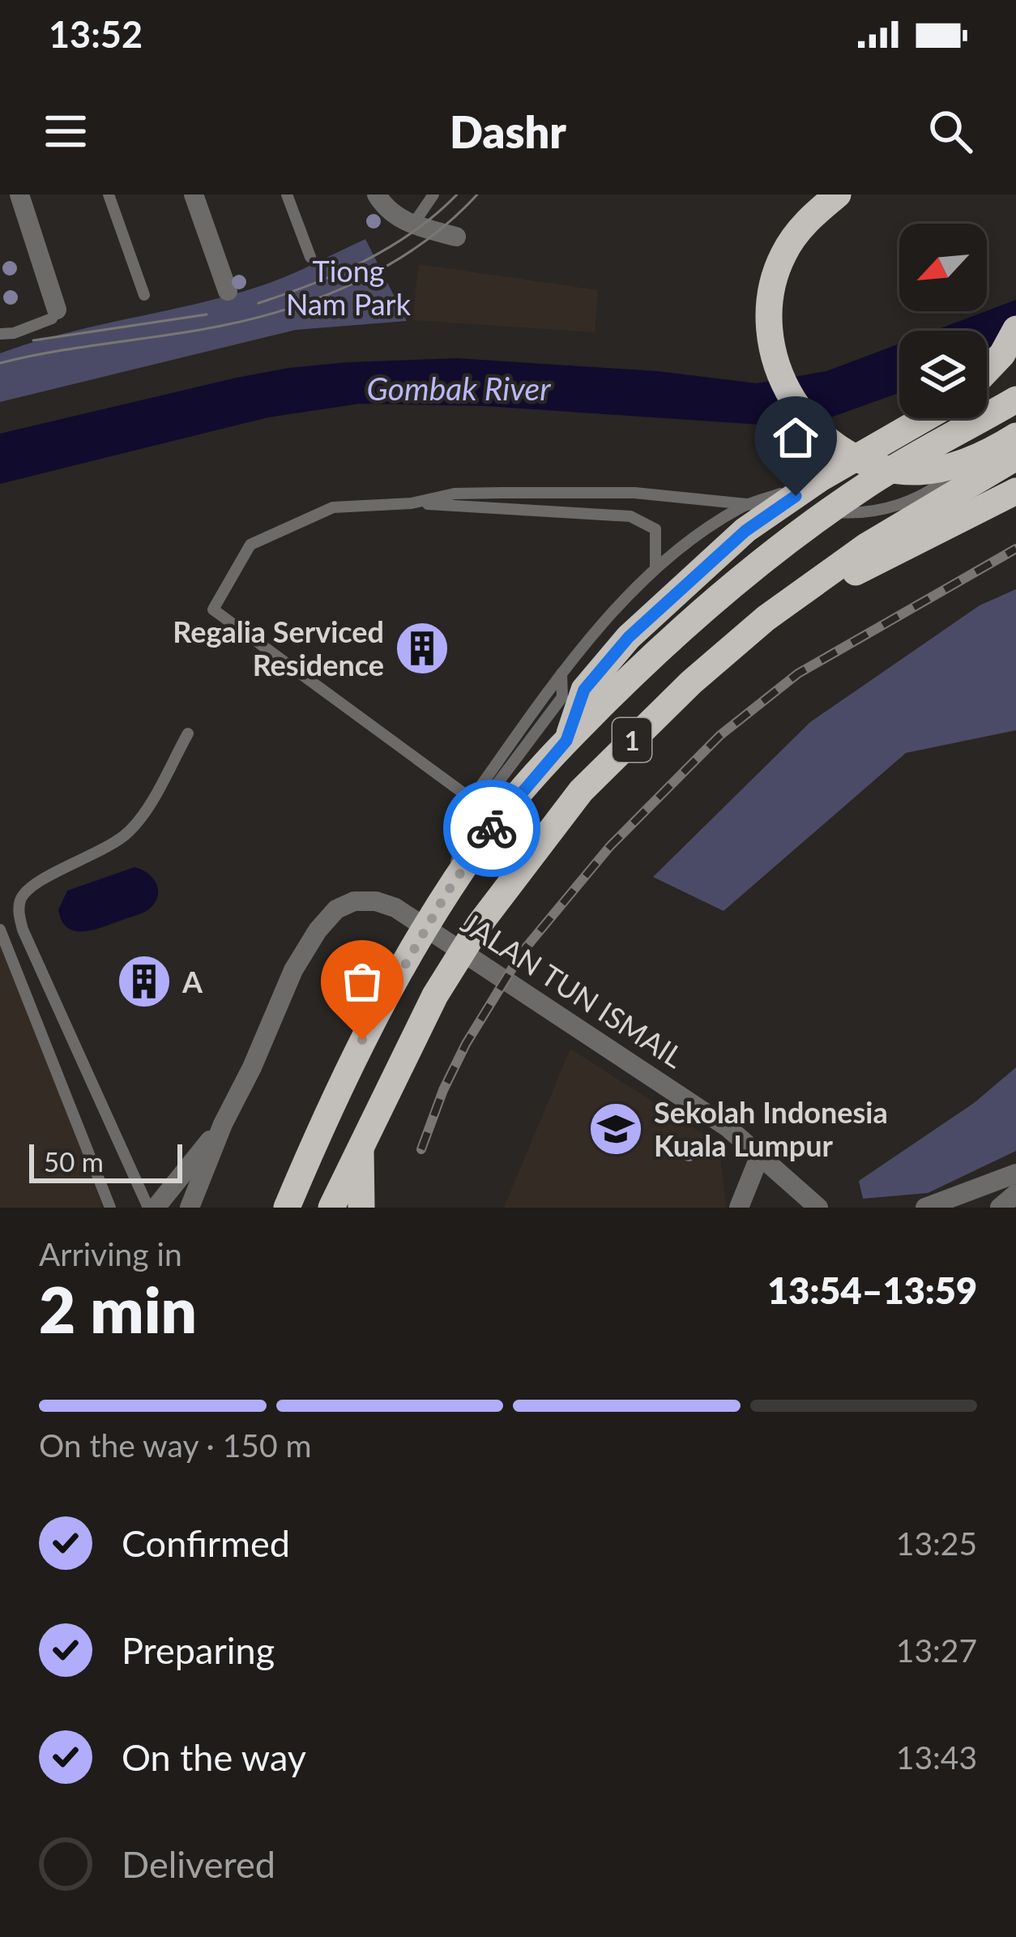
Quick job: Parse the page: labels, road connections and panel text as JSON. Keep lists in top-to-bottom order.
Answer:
{
  "streets": {
    "highway": ["1"],
    "street": ["JALAN TUN ISMAIL"]
  },
  "water": ["Gombak River"],
  "parks": ["Tiong Nam Park"],
  "places": {
    "building": ["Regalia Serviced Residence", "A"],
    "school or university": ["Sekolah Indonesia Kuala Lumpur"]
  },
  "scale_bar": "50 m",
  "north": "bottom left",
  "page": {
    "status": "13:52",
    "header": "Dashr",
    "scale": "50 m",
    "heading": ["2 min", "Arriving in", "13:54–13:59"],
    "bar": "On the way · 150 m",
    "list": [
      ["Confirmed", "13:25"],
      ["Preparing", "13:27"],
      ["On the way", "13:43"],
      "Delivered"
    ]
  }
}
